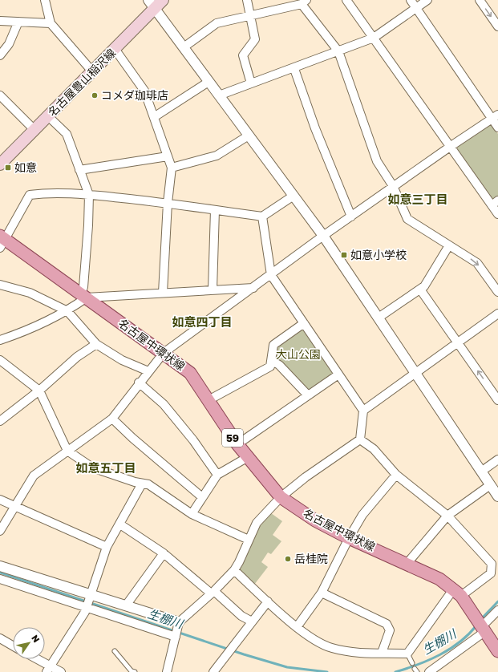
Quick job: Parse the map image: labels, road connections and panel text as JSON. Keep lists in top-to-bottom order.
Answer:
{
  "streets": {
    "main road": ["名古屋豊山稲沢線", "名古屋中環状線", "59"]
  },
  "districts": ["如意三丁目", "如意四丁目", "如意五丁目"],
  "water": ["生棚川"],
  "parks": ["大山公園"],
  "places": {
    "other": ["コメダ珈琲店", "岳桂院"],
    "transit": ["如意", "如意小学校"]
  },
  "north": "top right"
}
